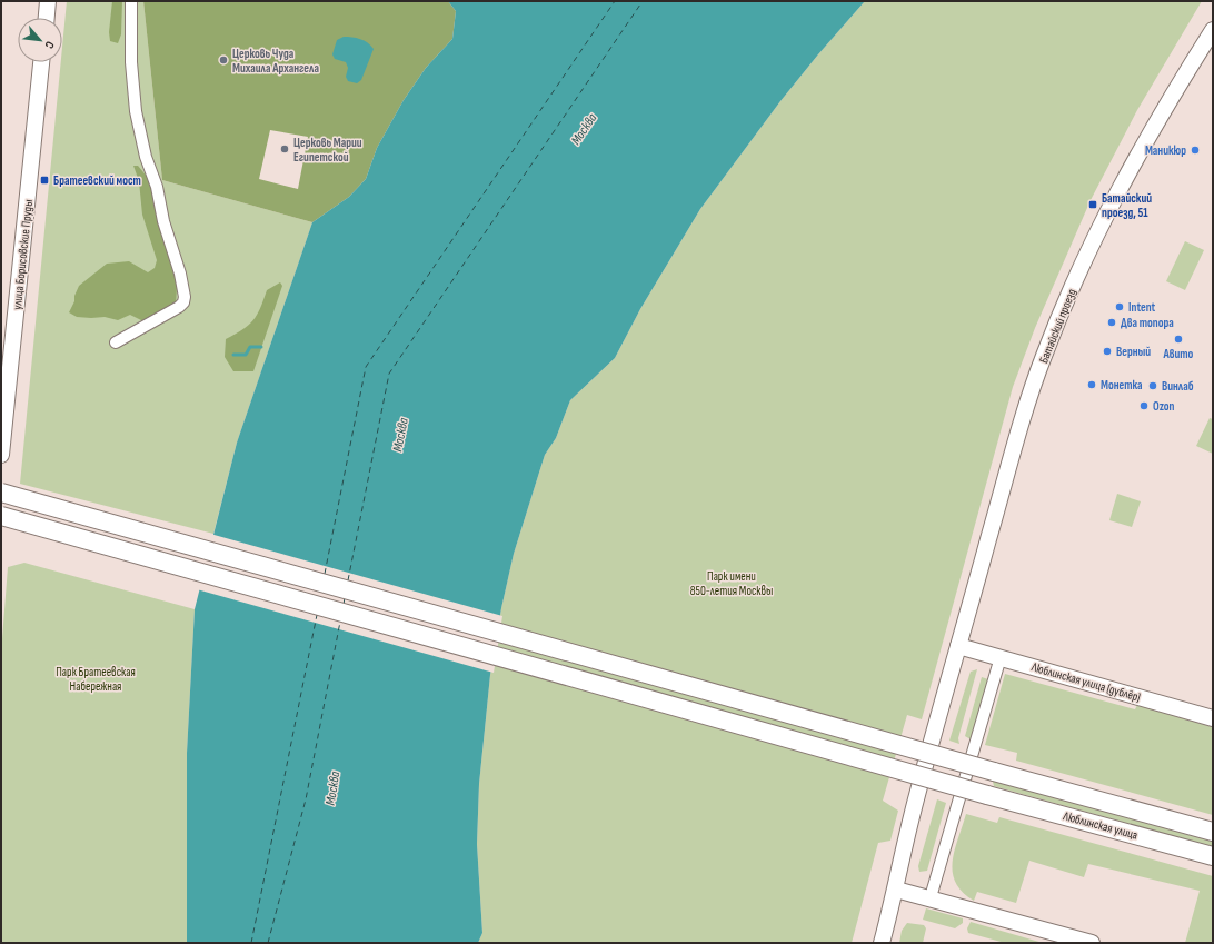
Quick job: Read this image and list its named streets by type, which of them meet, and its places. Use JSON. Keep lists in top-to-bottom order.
{
  "streets": {
    "main road": [
      "улица Борисовские Пруды",
      "Батайский проезд",
      "Люблинская улица (дублёр)",
      "Люблинская улица"
    ]
  },
  "crossings": [
    ["Батайский проезд", "Люблинская улица (дублёр)"]
  ],
  "water": ["Москва"],
  "parks": ["Парк имени 850-летия Москвы", "Парк Братеевская Набережная"],
  "places": {
    "other": [
      "Церковь Чуда Михаила Архангела",
      "Церковь Марии Египетской",
      "Маникюр",
      "Intent",
      "Два топора",
      "Авито",
      "Верный",
      "Монетка",
      "Винлаб",
      "Ozon"
    ],
    "transit": ["Братеевский мост", "Батайский проезд, 51"]
  },
  "north": "bottom right"
}
